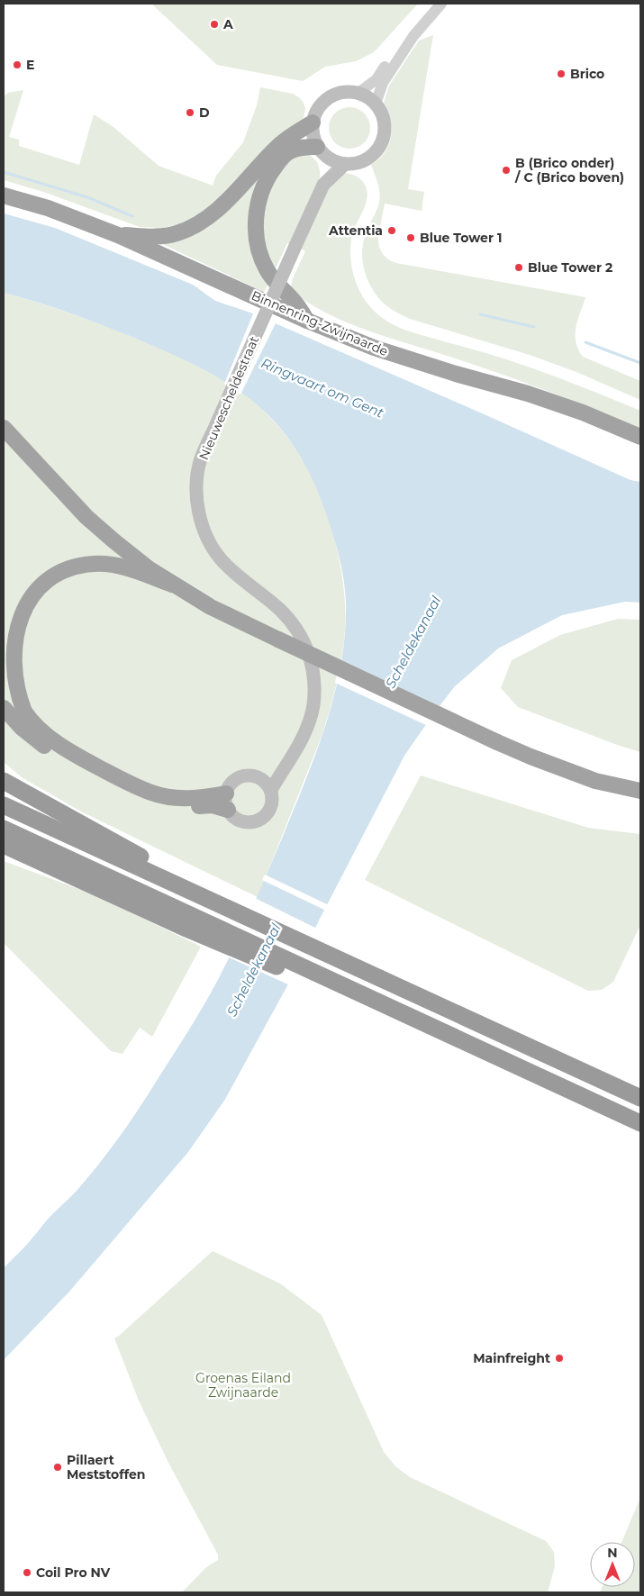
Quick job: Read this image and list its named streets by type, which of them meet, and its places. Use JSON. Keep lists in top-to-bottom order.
{
  "streets": {
    "highway": ["Binnenring-Zwijnaarde"],
    "main road": ["Nieuwescheldestraat"]
  },
  "water": ["Ringvaart om Gent", "Scheldekanaal"],
  "parks": ["Groenas Eiland Zwijnaarde"],
  "places": [
    "A",
    "E",
    "Brico",
    "D",
    "B (Brico onder) / C (Brico boven)",
    "Attentia",
    "Blue Tower 1",
    "Blue Tower 2",
    "Mainfreight",
    "Pillaert Meststoffen",
    "Coil Pro NV"
  ],
  "north": "top"
}
